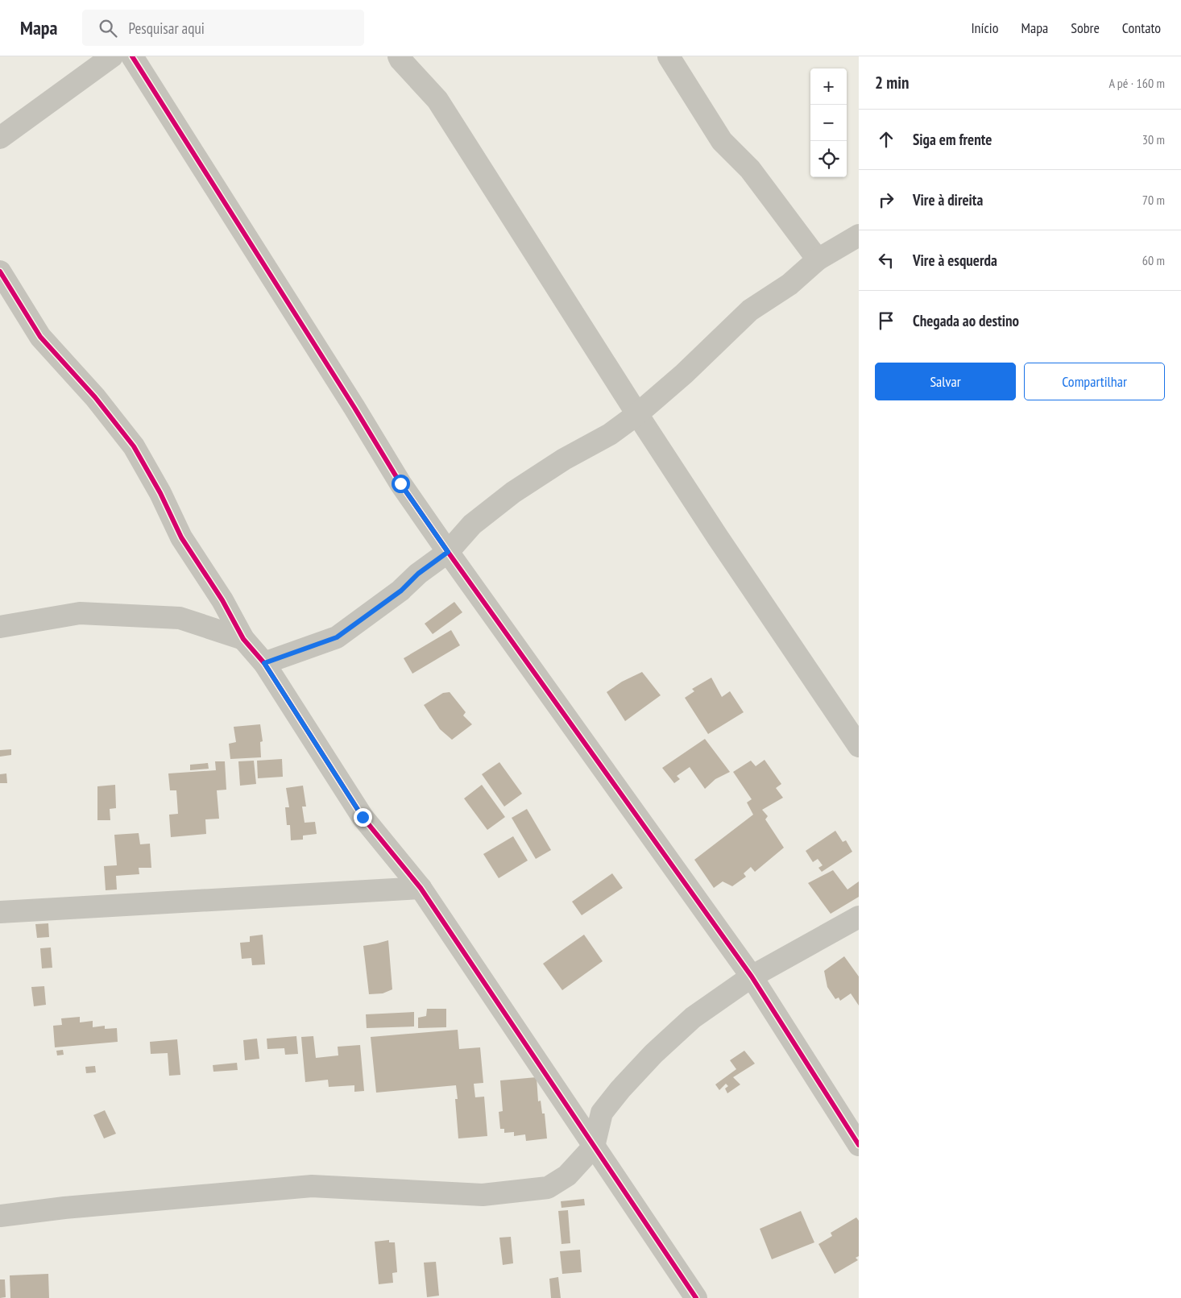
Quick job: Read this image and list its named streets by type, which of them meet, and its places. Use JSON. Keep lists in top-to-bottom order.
{
  "page": {
    "header": "Mapa",
    "search": "Pesquisar aqui",
    "nav": [
      "Início",
      "Mapa",
      "Sobre",
      "Contato"
    ],
    "heading": ["2 min", "A pé · 160 m"],
    "map_buttons": ["+", "−"],
    "list": [
      ["Siga em frente", "30 m"],
      ["Vire à direita", "70 m"],
      ["Vire à esquerda", "60 m"],
      "Chegada ao destino"
    ],
    "buttons": ["Salvar", "Compartilhar"]
  }
}
